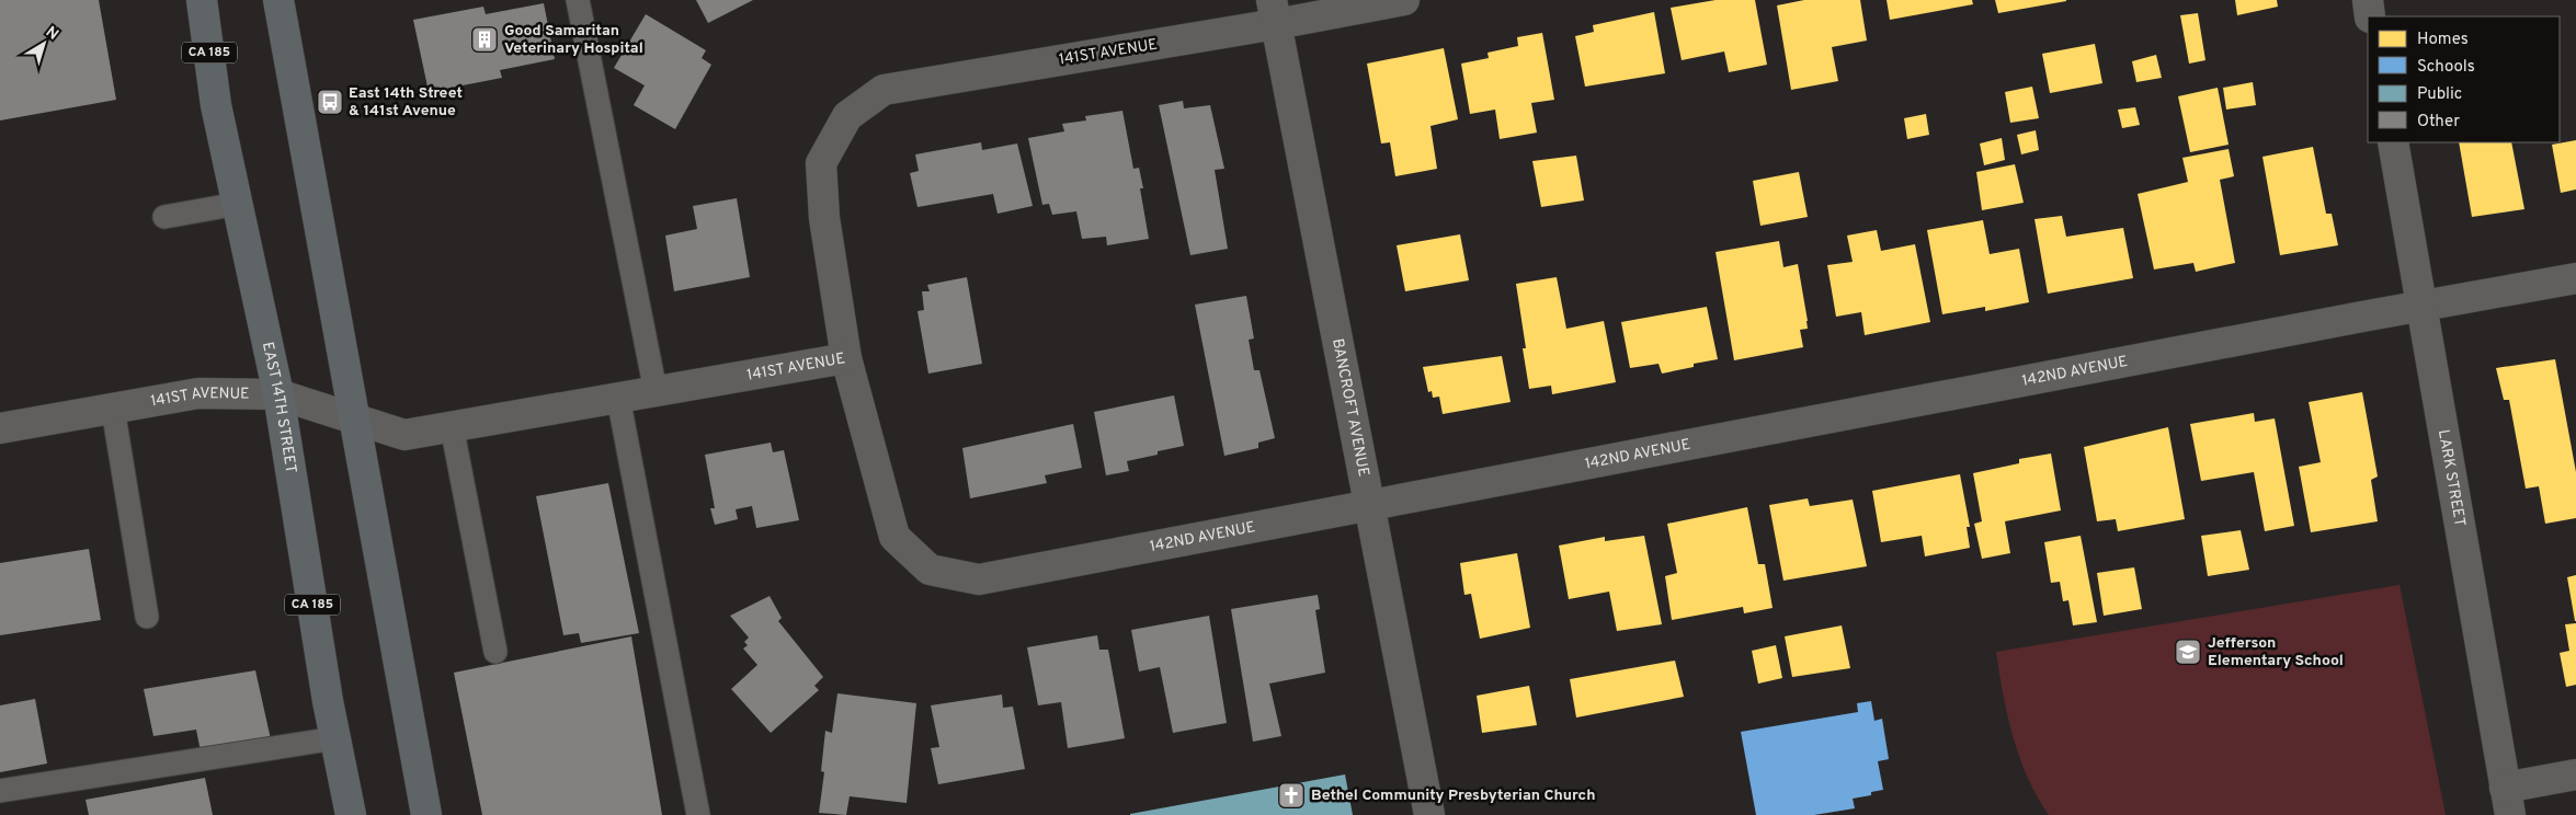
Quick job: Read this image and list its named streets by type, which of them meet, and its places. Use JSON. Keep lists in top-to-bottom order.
{
  "streets": {
    "main road": ["CA 185", "EAST 14TH STREET"],
    "street": [
      "141ST AVENUE",
      "142ND AVENUE",
      "BANCROFT AVENUE",
      "LARK STREET"
    ]
  },
  "crossings": [
    ["141ST AVENUE", "142ND AVENUE"],
    ["141ST AVENUE", "EAST 14TH STREET"],
    ["141ST AVENUE", "BANCROFT AVENUE"],
    ["142ND AVENUE", "BANCROFT AVENUE"],
    ["142ND AVENUE", "LARK STREET"]
  ],
  "places": {
    "building": ["Good Samaritan Veterinary Hospital"],
    "bus stop": ["East 14th Street & 141st Avenue"],
    "school or university": ["Jefferson Elementary School"],
    "church": ["Bethel Community Presbyterian Church"]
  },
  "legend": [
    "Homes",
    "Schools",
    "Public",
    "Other"
  ],
  "north": "top right"
}
